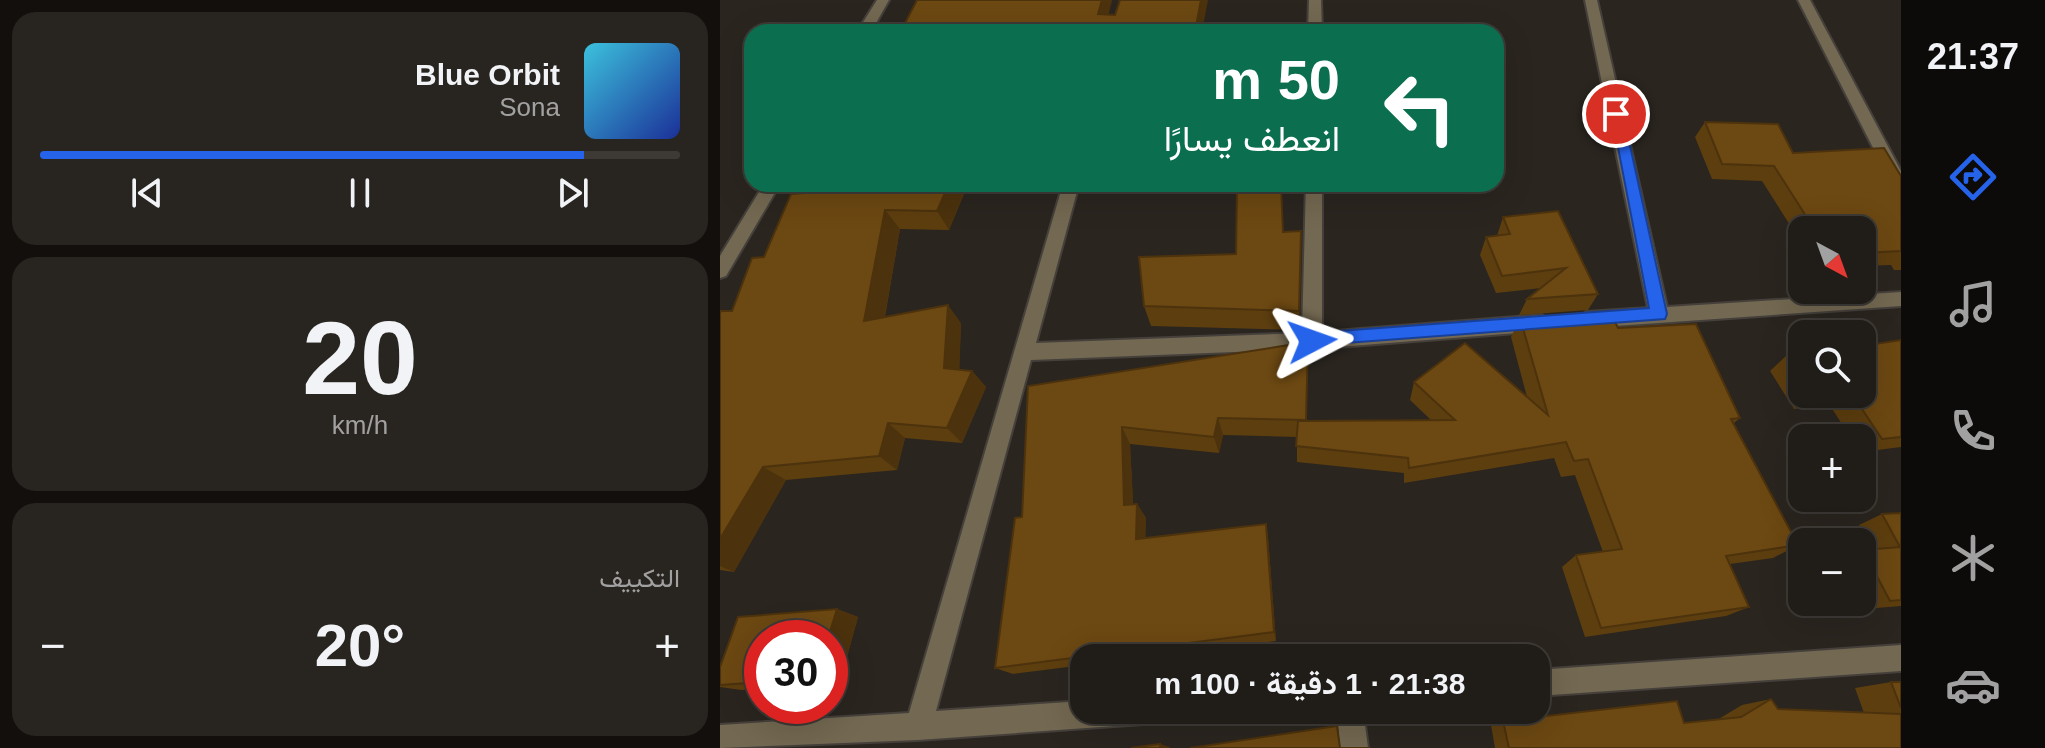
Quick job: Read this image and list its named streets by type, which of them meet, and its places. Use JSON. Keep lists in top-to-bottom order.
{
  "north": "bottom right",
  "page": {
    "tabs": "21:37",
    "turn": ["50 m", "انعطف يسارًا"],
    "song": ["Blue Orbit", "Sona"],
    "map_buttons": ["+", "−"],
    "tile": [
      ["20", "km/h"],
      "التكييف"
    ],
    "heat": ["−", "20°", "+"],
    "limit": "30",
    "trip": "21:38 · 1 دقيقة · 100 m"
  }
}
